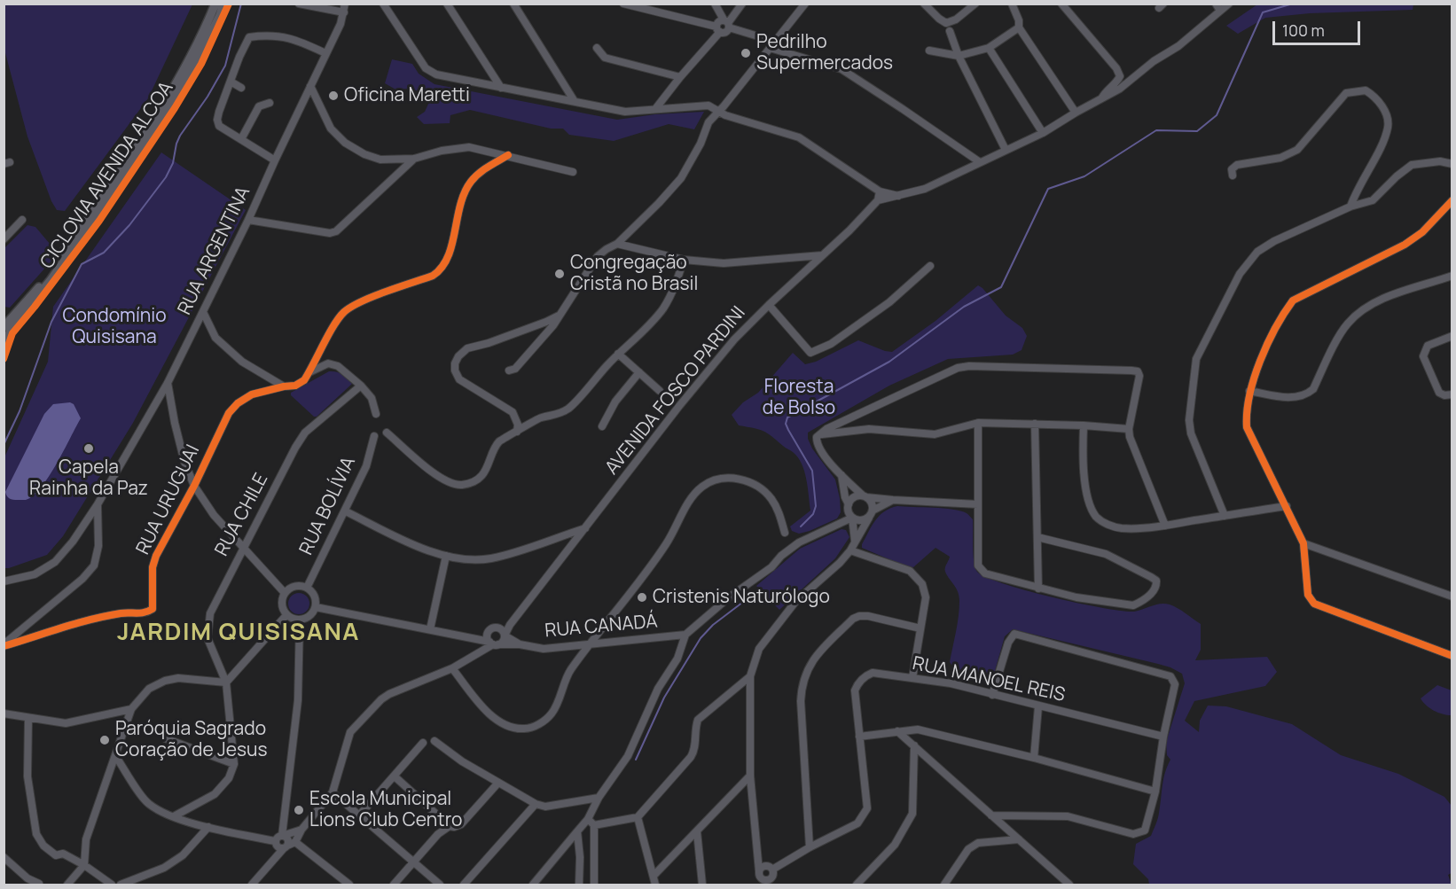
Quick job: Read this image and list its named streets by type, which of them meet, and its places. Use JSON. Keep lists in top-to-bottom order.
{
  "streets": {
    "street": [
      "RUA ARGENTINA",
      "AVENIDA FOSCO PARDINI",
      "RUA URUGUAI",
      "RUA BOLÍVIA",
      "RUA CHILE",
      "RUA CANADÁ",
      "RUA MANOEL REIS"
    ],
    "cycle path": ["CICLOVIA AVENIDA ALCOA"]
  },
  "districts": ["JARDIM QUISISANA"],
  "parks": ["Condomínio Quisisana", "Floresta de Bolso"],
  "places": [
    "Pedrilho Supermercados",
    "Oficina Maretti",
    "Congregação Cristã no Brasil",
    "Capela Rainha da Paz",
    "Cristenis Naturólogo",
    "Paróquia Sagrado Coração de Jesus",
    "Escola Municipal Lions Club Centro"
  ],
  "scale_bar": "100 m"
}
